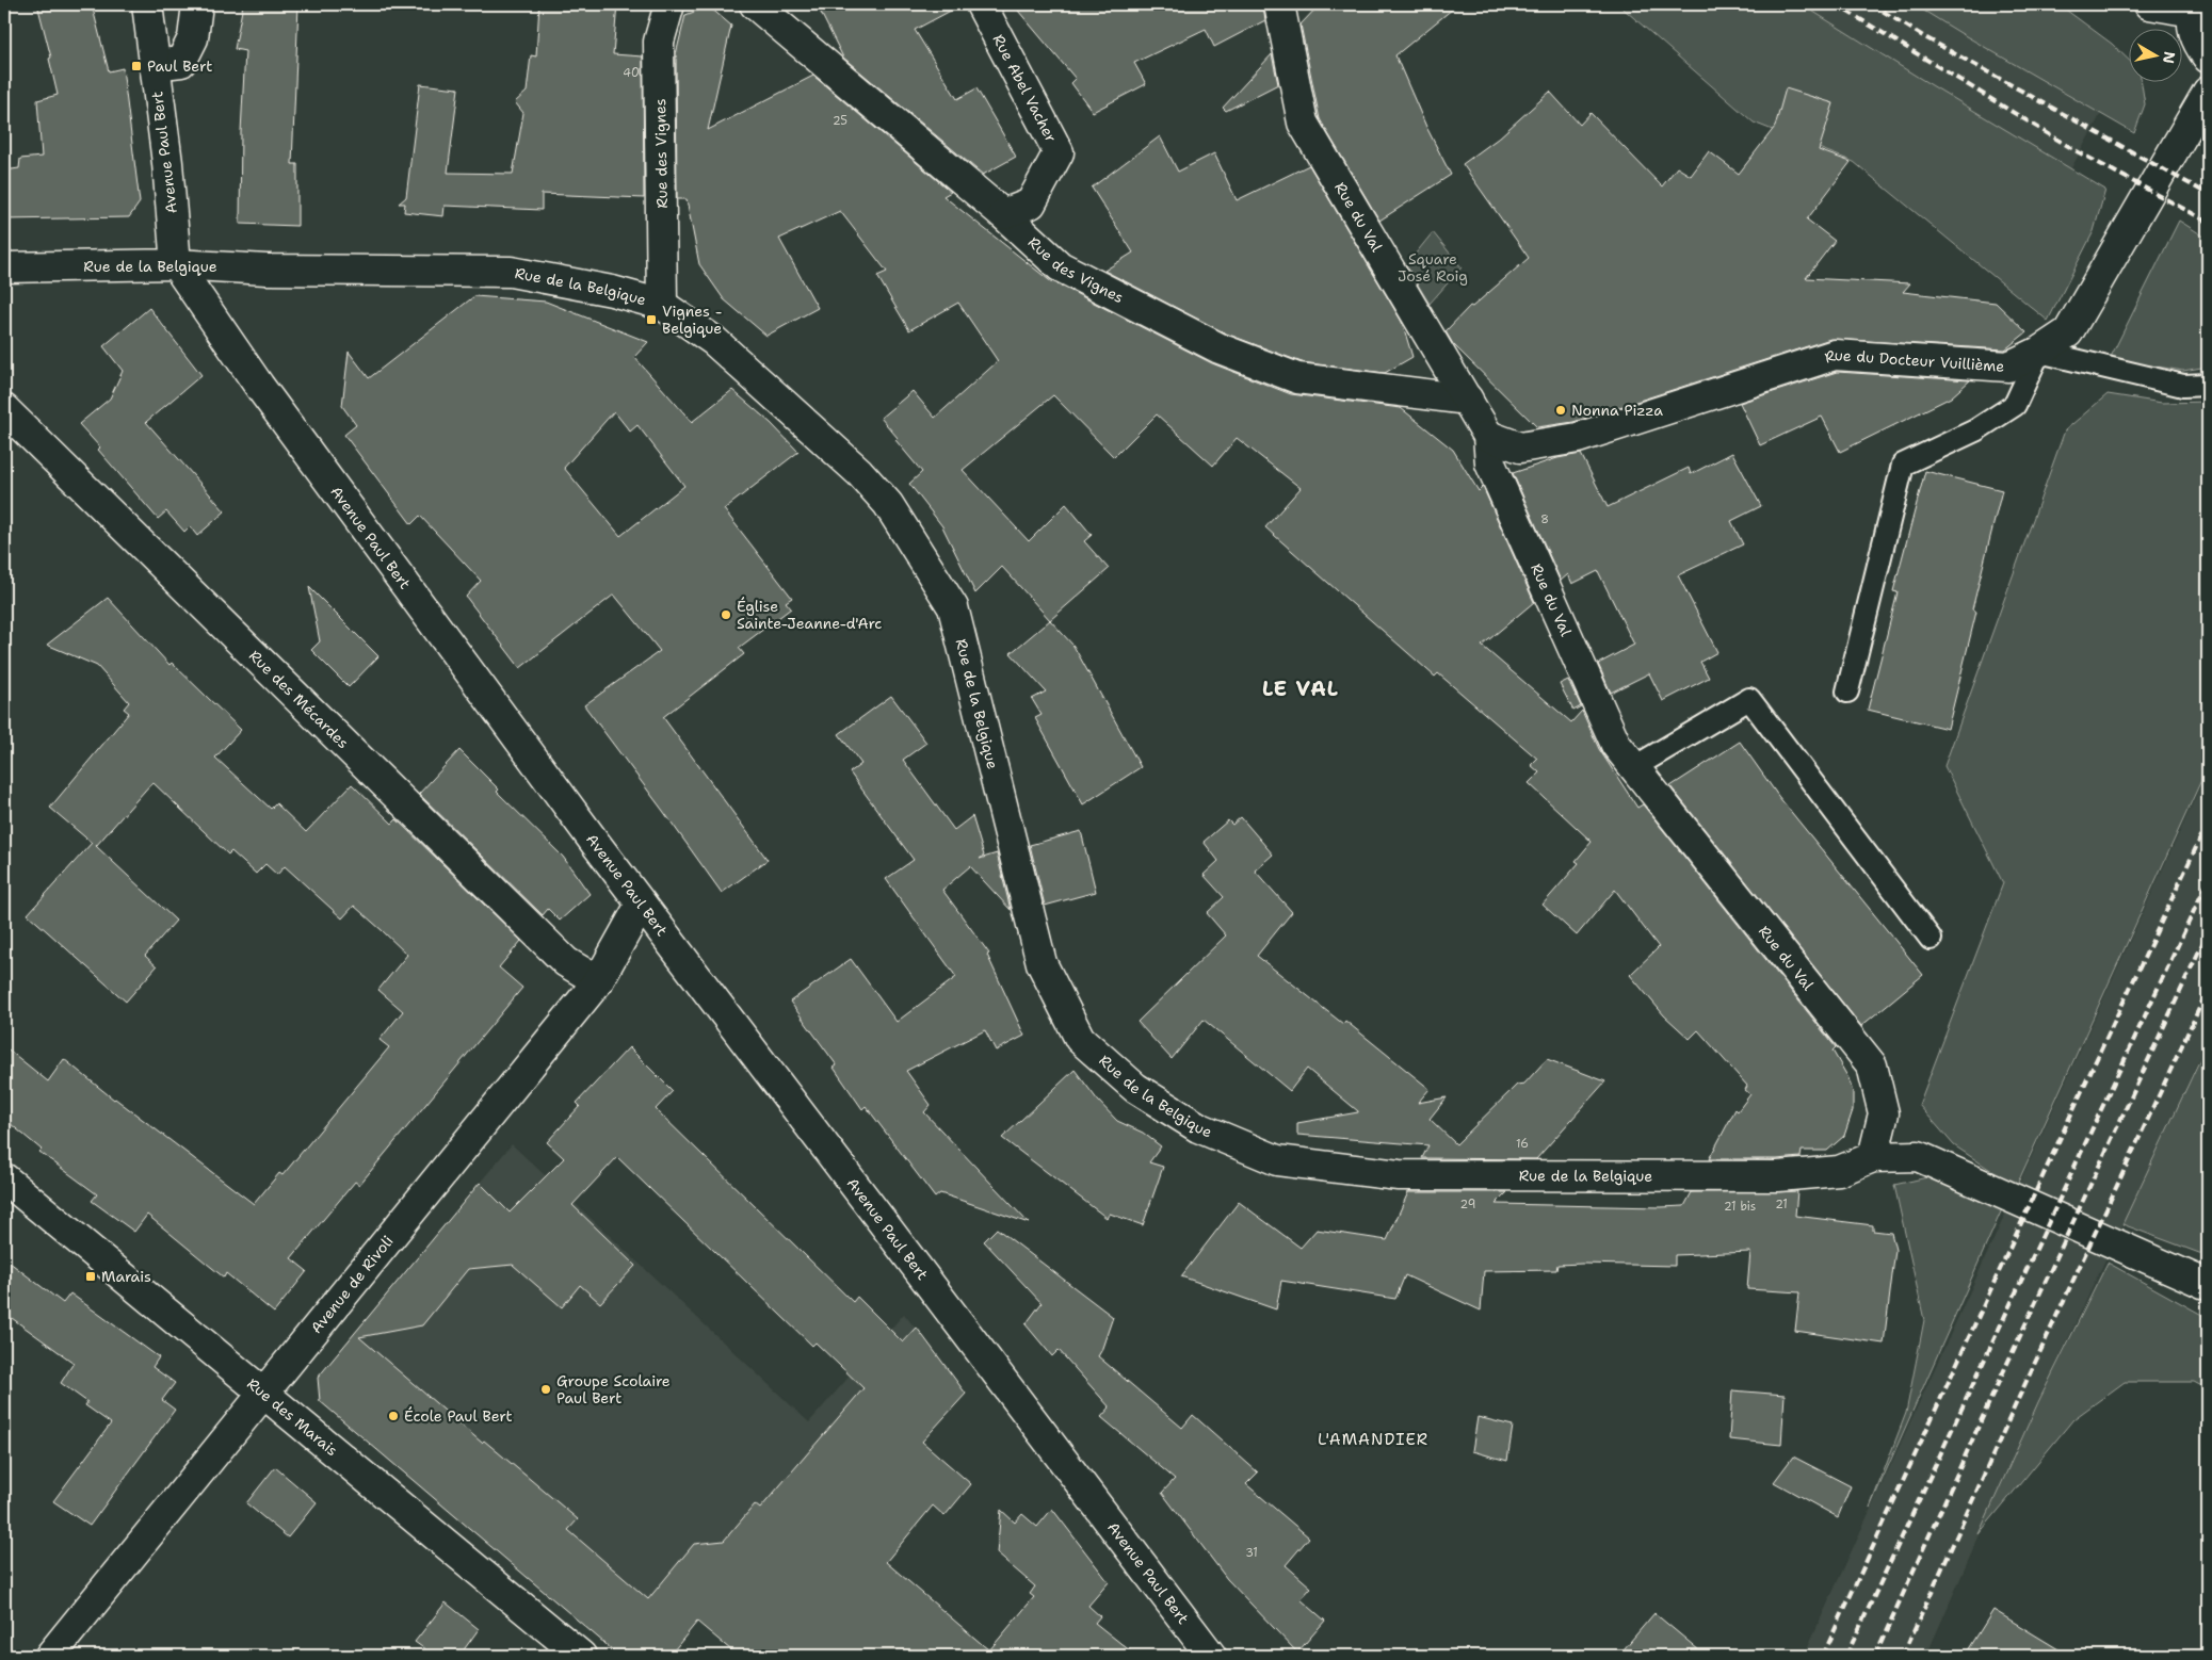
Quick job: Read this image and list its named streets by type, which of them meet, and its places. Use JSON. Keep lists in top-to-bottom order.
{
  "streets": {
    "street": [
      "Rue Abel Vacher",
      "Avenue Paul Bert",
      "Rue des Vignes",
      "Rue du Val",
      "Rue de la Belgique",
      "Rue du Docteur Vuillième",
      "Rue des Mécardes",
      "Avenue de Rivoli",
      "Rue des Marais"
    ]
  },
  "crossings": [
    ["Rue Abel Vacher", "Rue des Vignes"],
    ["Avenue Paul Bert", "Rue de la Belgique"],
    ["Avenue Paul Bert", "Avenue de Rivoli"],
    ["Rue des Vignes", "Rue du Val"],
    ["Rue des Vignes", "Rue de la Belgique"],
    ["Rue du Val", "Rue de la Belgique"],
    ["Rue du Val", "Rue du Docteur Vuillième"],
    ["Rue des Mécardes", "Avenue de Rivoli"],
    ["Avenue de Rivoli", "Rue des Marais"]
  ],
  "districts": ["LE VAL", "L'AMANDIER"],
  "parks": ["Square José Roig"],
  "places": {
    "transit": ["Paul Bert", "Vignes - Belgique", "Marais"],
    "other": [
      "Nonna Pizza",
      "Église Sainte-Jeanne-d'Arc",
      "Groupe Scolaire Paul Bert",
      "École Paul Bert"
    ]
  },
  "house_numbers": [
    "40",
    "25",
    "8",
    "16",
    "29",
    "21",
    "21 bis",
    "31"
  ],
  "north": "right"
}
